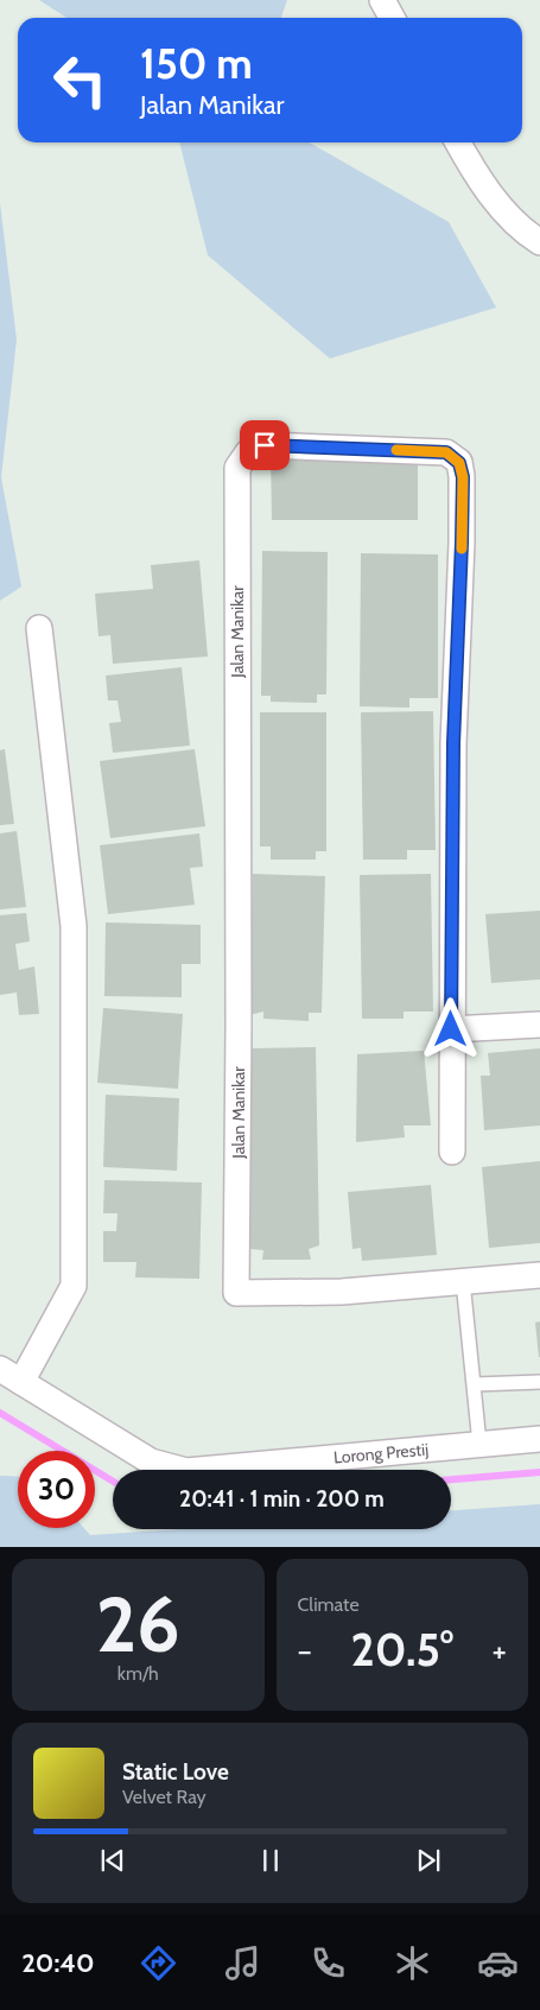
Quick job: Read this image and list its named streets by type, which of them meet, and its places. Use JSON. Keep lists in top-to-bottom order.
{
  "streets": {
    "street": ["Jalan Manikar", "Lorong Prestij"]
  },
  "page": {
    "turn": ["150 m", "Jalan Manikar"],
    "limit": "30",
    "trip": "20:41 · 1 min · 200 m",
    "tile": [
      ["26", "km/h"],
      "Climate"
    ],
    "heat": ["−", "20.5°", "+"],
    "song": ["Static Love", "Velvet Ray"],
    "tabs": "20:40"
  }
}
